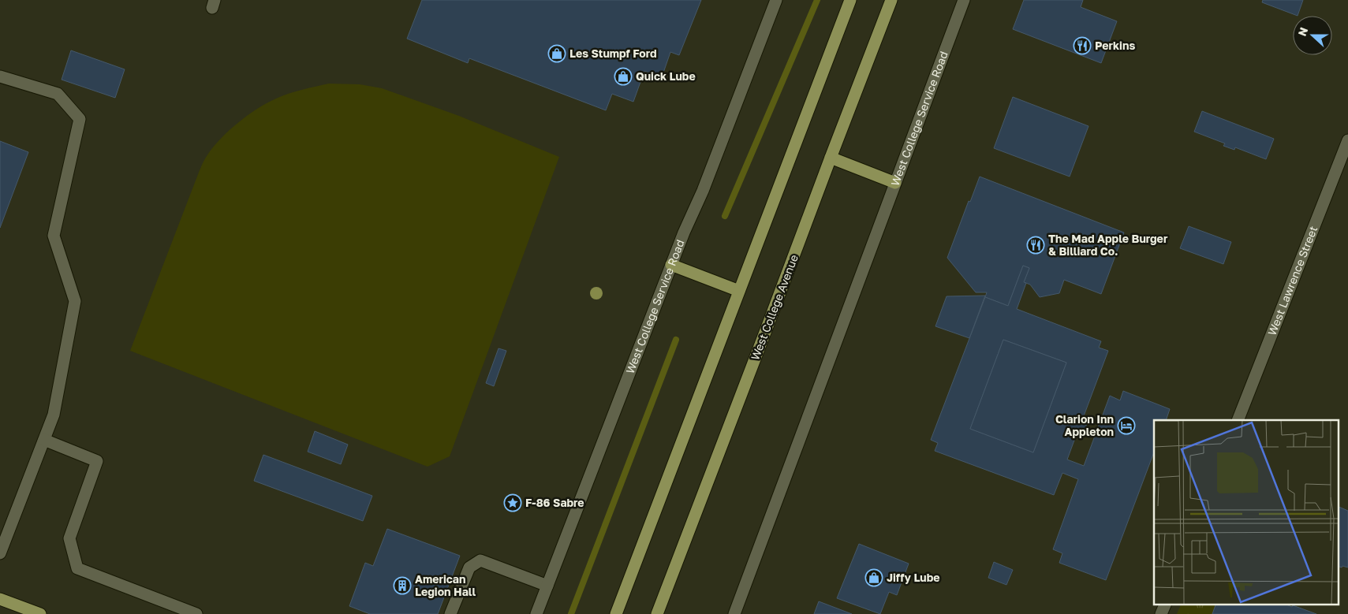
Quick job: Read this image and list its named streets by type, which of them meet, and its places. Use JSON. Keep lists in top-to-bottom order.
{
  "streets": {
    "main road": ["West College Avenue"],
    "street": ["West College Service Road", "West Lawrence Street"]
  },
  "places": {
    "restaurant": ["Perkins", "The Mad Apple Burger & Billiard Co."],
    "shop": ["Les Stumpf Ford", "Quick Lube", "Jiffy Lube"],
    "hotel": ["Clarion Inn Appleton"],
    "place": ["F-86 Sabre"],
    "building": ["American Legion Hall"]
  },
  "north": "left"
}
